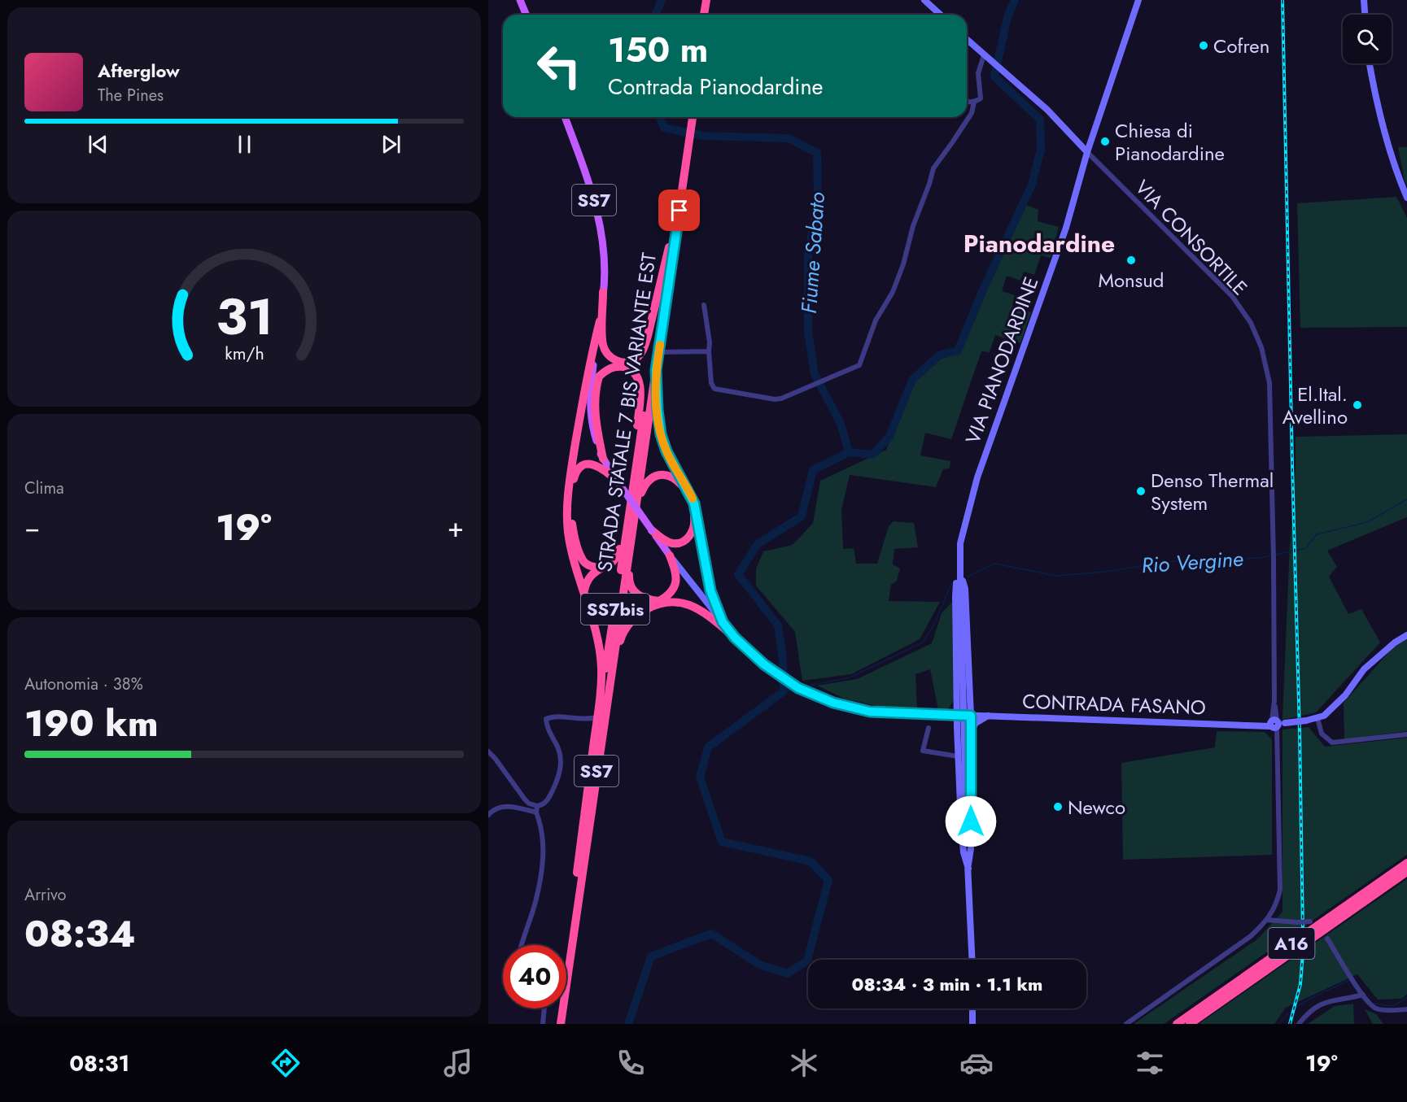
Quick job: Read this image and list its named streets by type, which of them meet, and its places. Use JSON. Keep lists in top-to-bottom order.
{
  "streets": {
    "highway": [
      "SS7",
      "STRADA STATALE 7 BIS VARIANTE EST",
      "SS7bis",
      "A16"
    ],
    "street": ["VIA CONSORTILE", "VIA PIANODARDINE", "CONTRADA FASANO"]
  },
  "crossings": [
    ["SS7", "STRADA STATALE 7 BIS VARIANTE EST"],
    ["SS7", "CONTRADA FASANO"],
    ["VIA CONSORTILE", "VIA PIANODARDINE"],
    ["VIA CONSORTILE", "CONTRADA FASANO"]
  ],
  "districts": ["Pianodardine"],
  "water": ["Fiume Sabato", "Rio Vergine"],
  "places": [
    "Cofren",
    "Chiesa di Pianodardine",
    "Monsud",
    "El.Ital. Avellino",
    "Denso Thermal System",
    "Newco"
  ],
  "page": {
    "turn": ["150 m", "Contrada Pianodardine"],
    "song": ["Afterglow", "The Pines"],
    "tile": [
      "Clima",
      ["Autonomia · 38%", "190 km"],
      ["Arrivo", "08:34"]
    ],
    "heat": ["−", "19°", "+"],
    "limit": "40",
    "trip": "08:34 · 3 min · 1.1 km",
    "tabs": ["08:31", "19°"],
    "gauge": ["31", "km/h"]
  }
}
